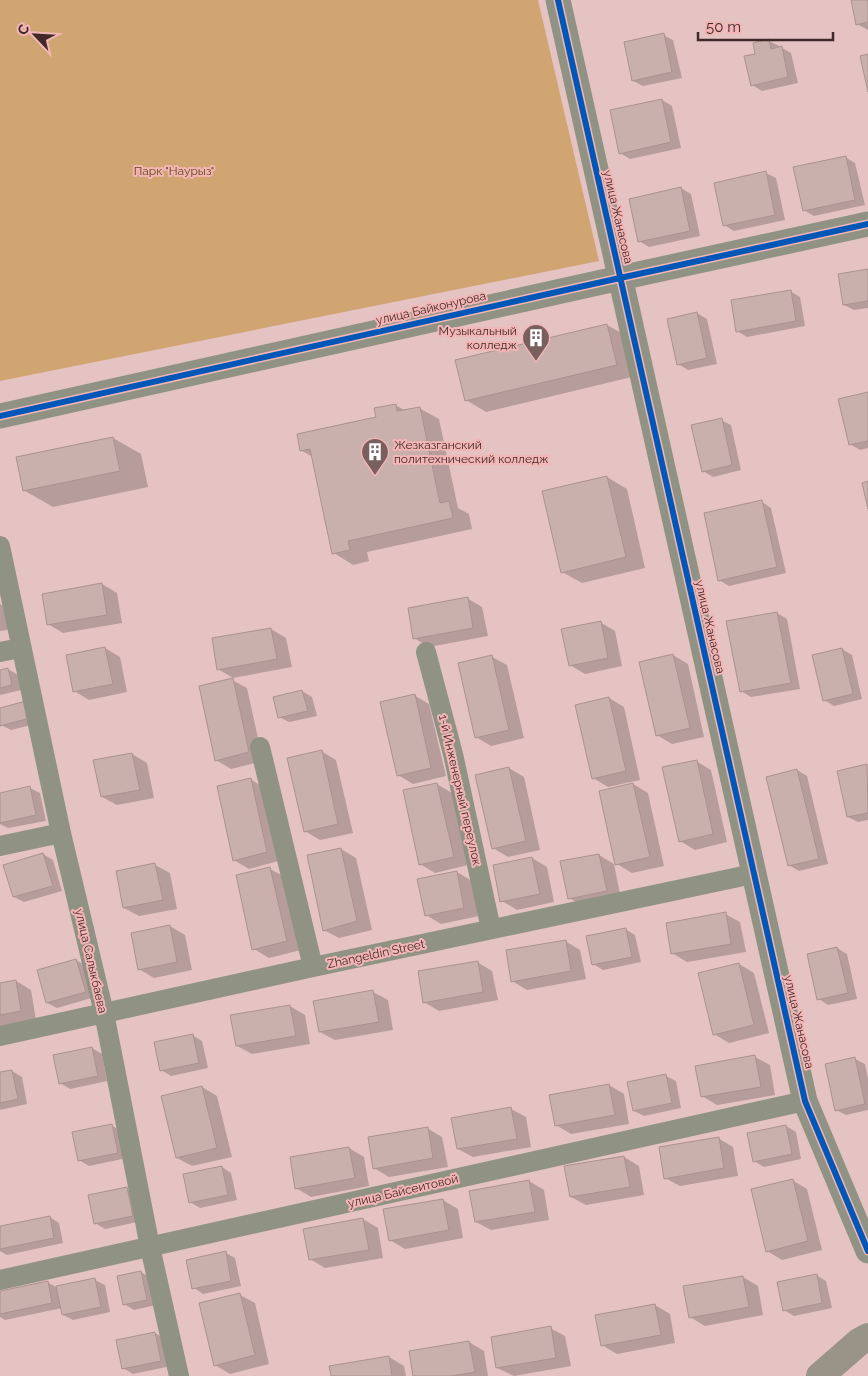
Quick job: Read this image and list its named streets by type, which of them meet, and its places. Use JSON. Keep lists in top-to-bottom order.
{
  "streets": {
    "street": [
      "улица Жанасова",
      "улица Байконурова",
      "1-й Инженерный переулок",
      "Zhangeldin Street",
      "улица Салыкбаева",
      "улица Байсеитовой"
    ]
  },
  "crossings": [
    ["улица Жанасова", "улица Байконурова"],
    ["улица Жанасова", "Zhangeldin Street"],
    ["улица Жанасова", "улица Байсеитовой"],
    ["1-й Инженерный переулок", "Zhangeldin Street"],
    ["Zhangeldin Street", "улица Салыкбаева"],
    ["улица Салыкбаева", "улица Байсеитовой"]
  ],
  "parks": ["Парк \"Наурыз\""],
  "places": {
    "building": ["Музыкальный колледж", "Жезказганский политехнический колледж"]
  },
  "scale_bar": "50 m",
  "north": "top left"
}
